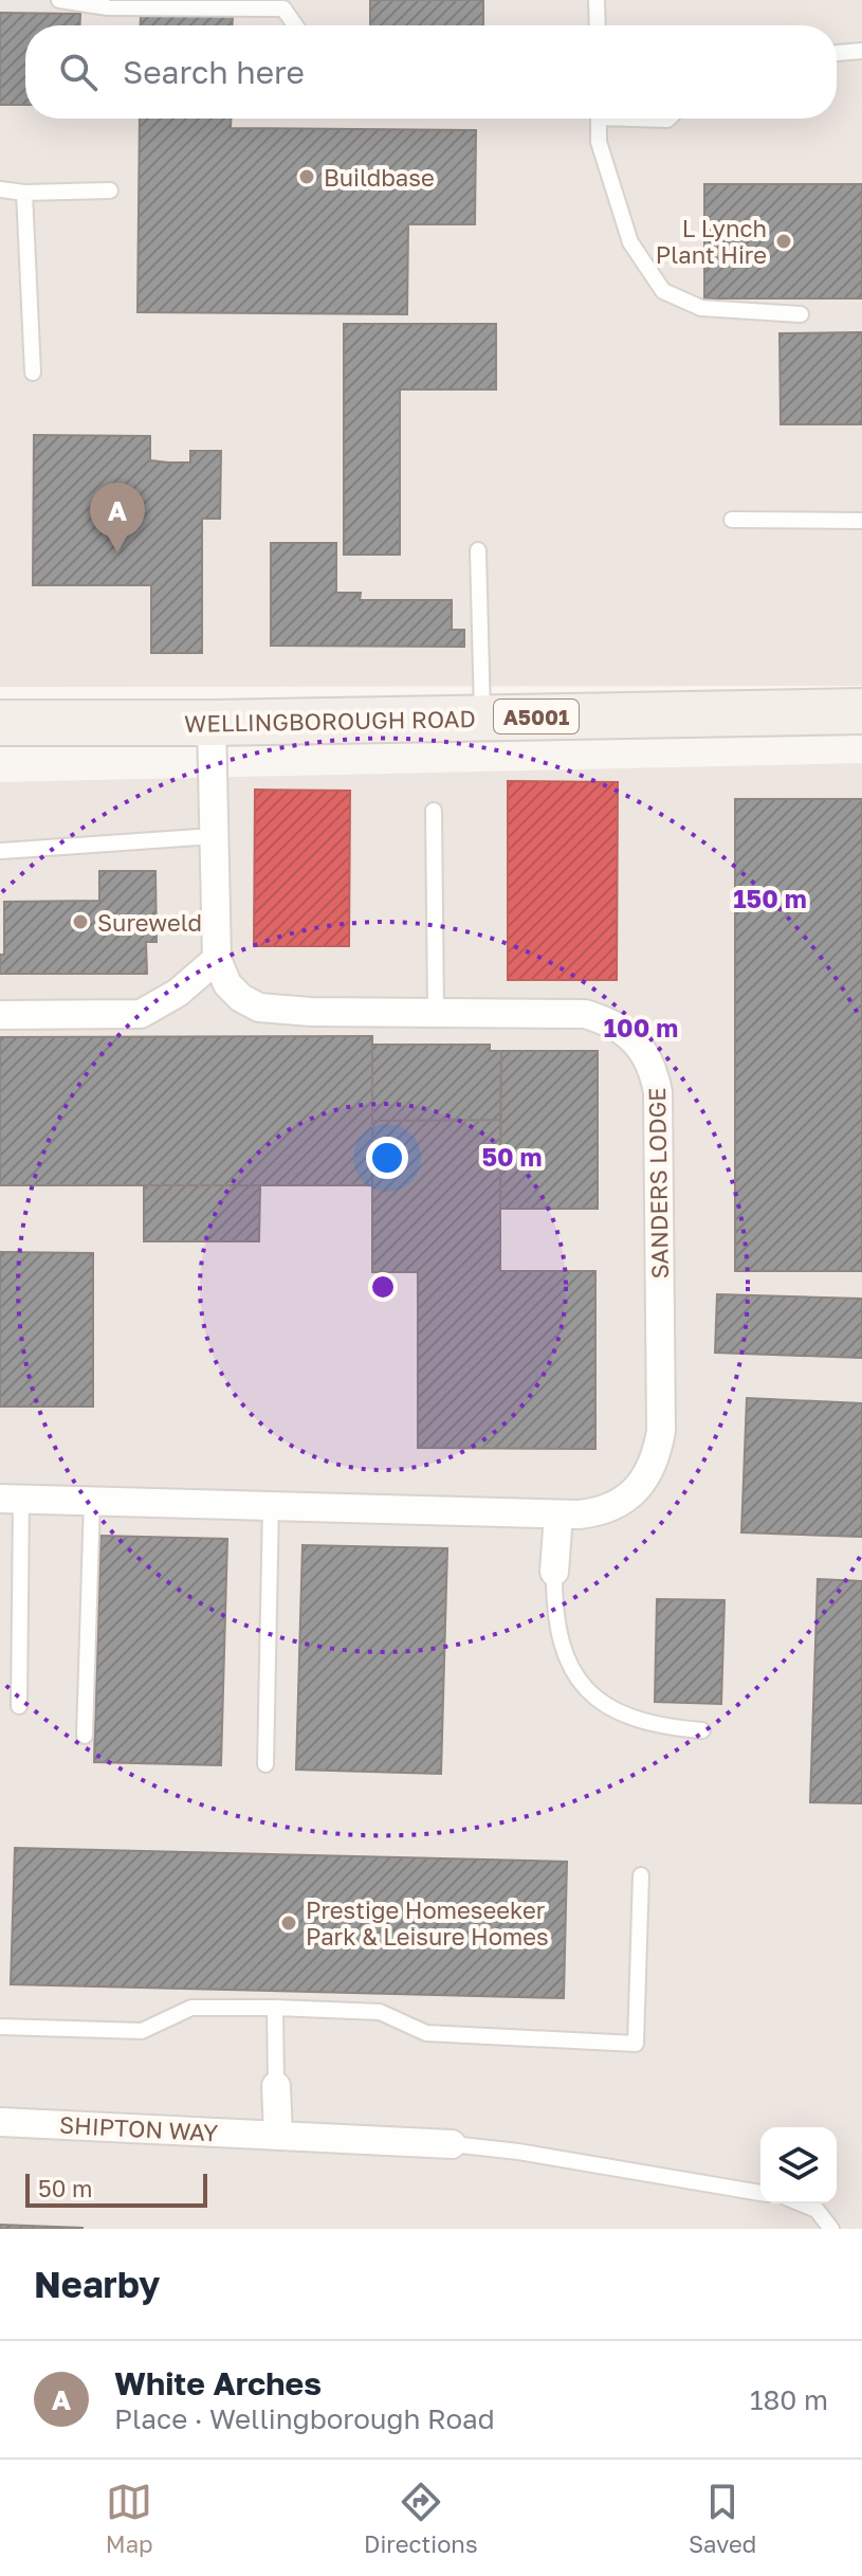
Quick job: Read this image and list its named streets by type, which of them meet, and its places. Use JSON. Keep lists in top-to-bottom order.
{
  "streets": {
    "main road": ["A5001", "WELLINGBOROUGH ROAD"],
    "street": ["SANDERS LODGE", "SHIPTON WAY"]
  },
  "crossings": [
    ["WELLINGBOROUGH ROAD", "SANDERS LODGE"]
  ],
  "places": [
    "Buildbase",
    "L Lynch Plant Hire",
    "Sureweld",
    "Prestige Homeseeker Park & Leisure Homes"
  ],
  "scale_bar": "50 m",
  "page": {
    "search": "Search here",
    "pins": "A",
    "scale": "50 m",
    "heading": "Nearby",
    "list": [
      {
        "mark": "A",
        "name": "White Arches",
        "note": "Place · Wellingborough Road",
        "value": "180 m"
      }
    ],
    "nav": ["Map", "Directions", "Saved"]
  },
  "rings": ["150 m", "100 m", "50 m"]
}
